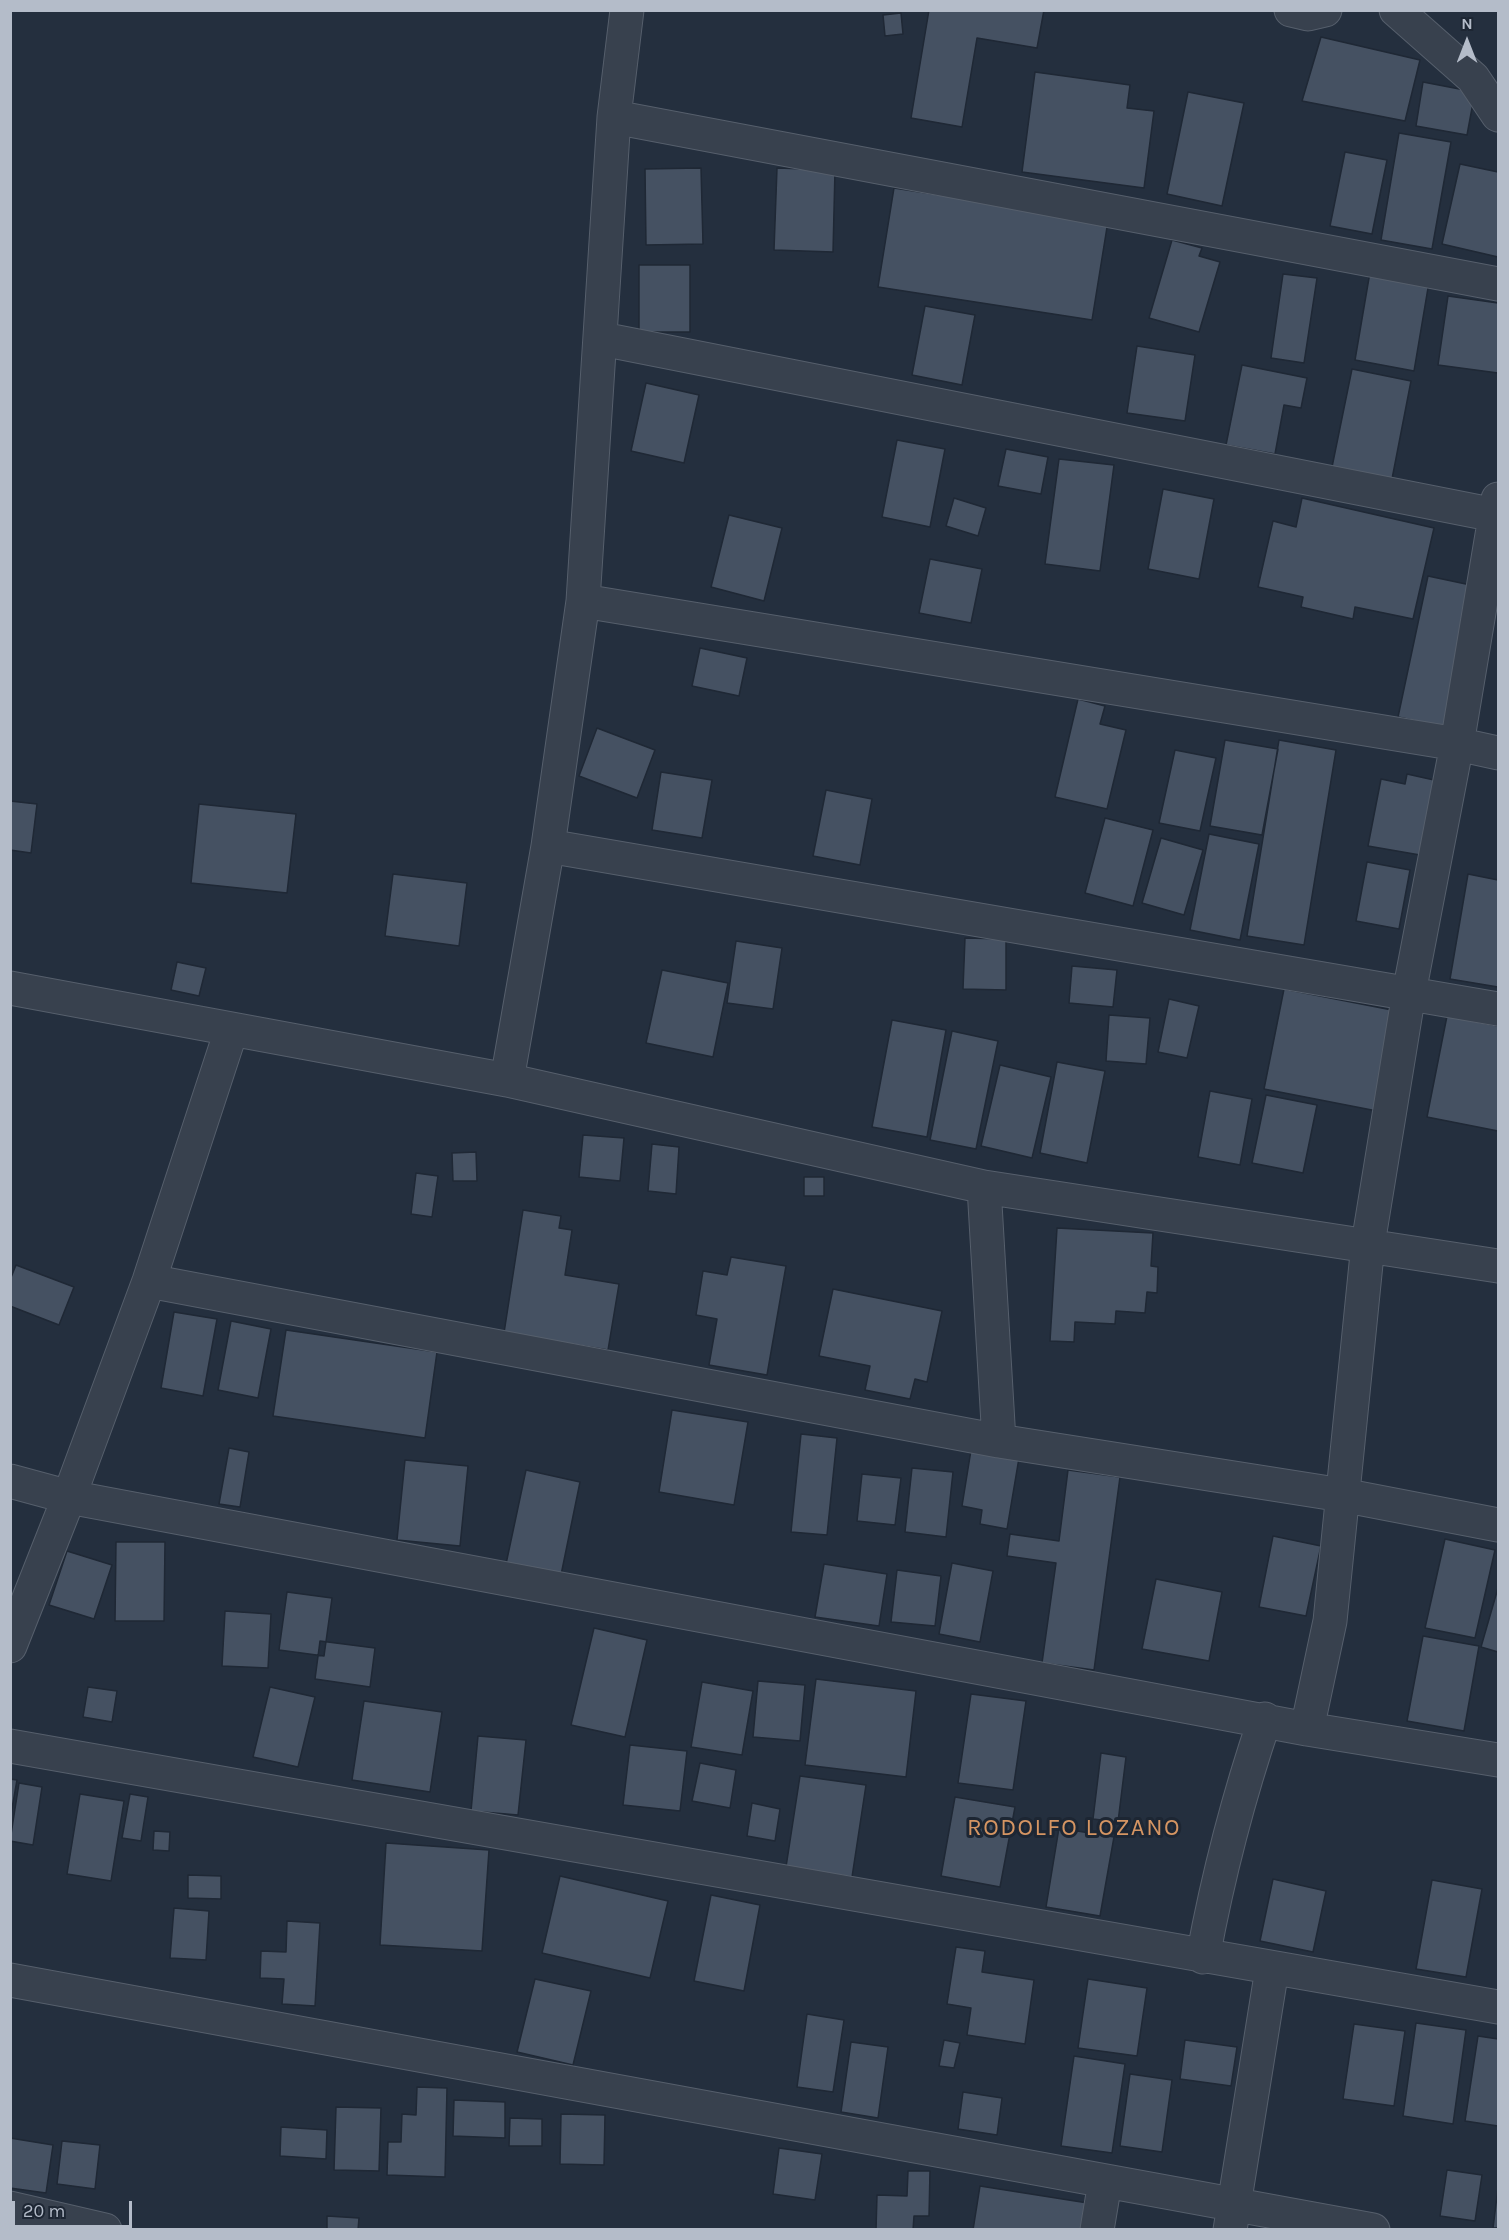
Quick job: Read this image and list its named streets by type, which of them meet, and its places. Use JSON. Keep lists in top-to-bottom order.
{
  "districts": ["RODOLFO LOZANO"],
  "scale_bar": "20 m",
  "north": "top"
}
